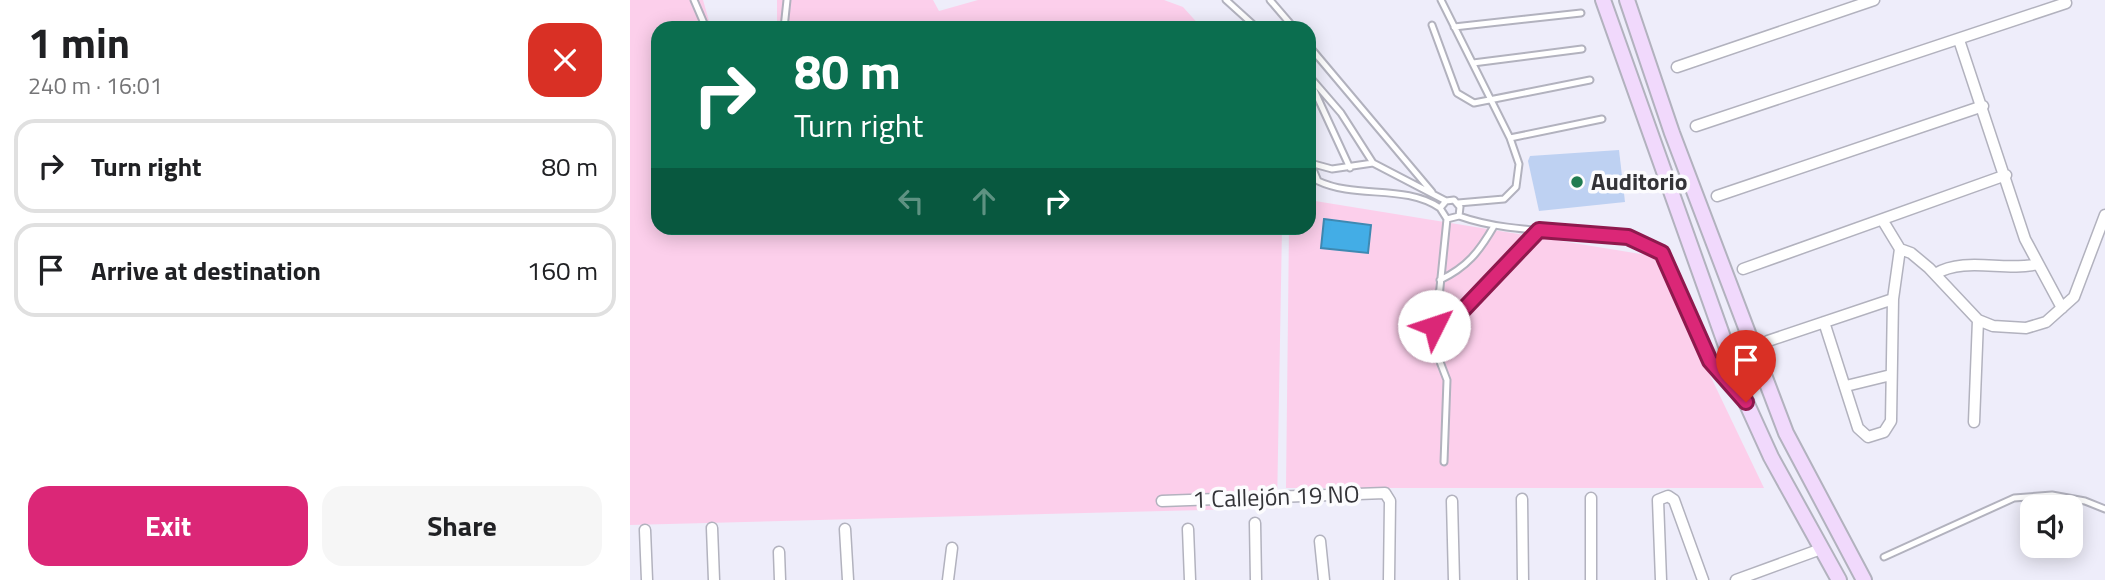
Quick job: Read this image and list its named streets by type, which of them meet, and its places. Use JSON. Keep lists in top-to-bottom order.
{
  "streets": {
    "street": ["1 Callejón 19 NO"]
  },
  "places": ["Auditorio"],
  "page": {
    "heading": ["1 min", "240 m · 16:01"],
    "turn": ["80 m", "Turn right"],
    "list": [
      {
        "name": "Turn right",
        "value": "80 m"
      },
      {
        "name": "Arrive at destination",
        "value": "160 m"
      }
    ],
    "buttons": ["Exit", "Share"]
  }
}
